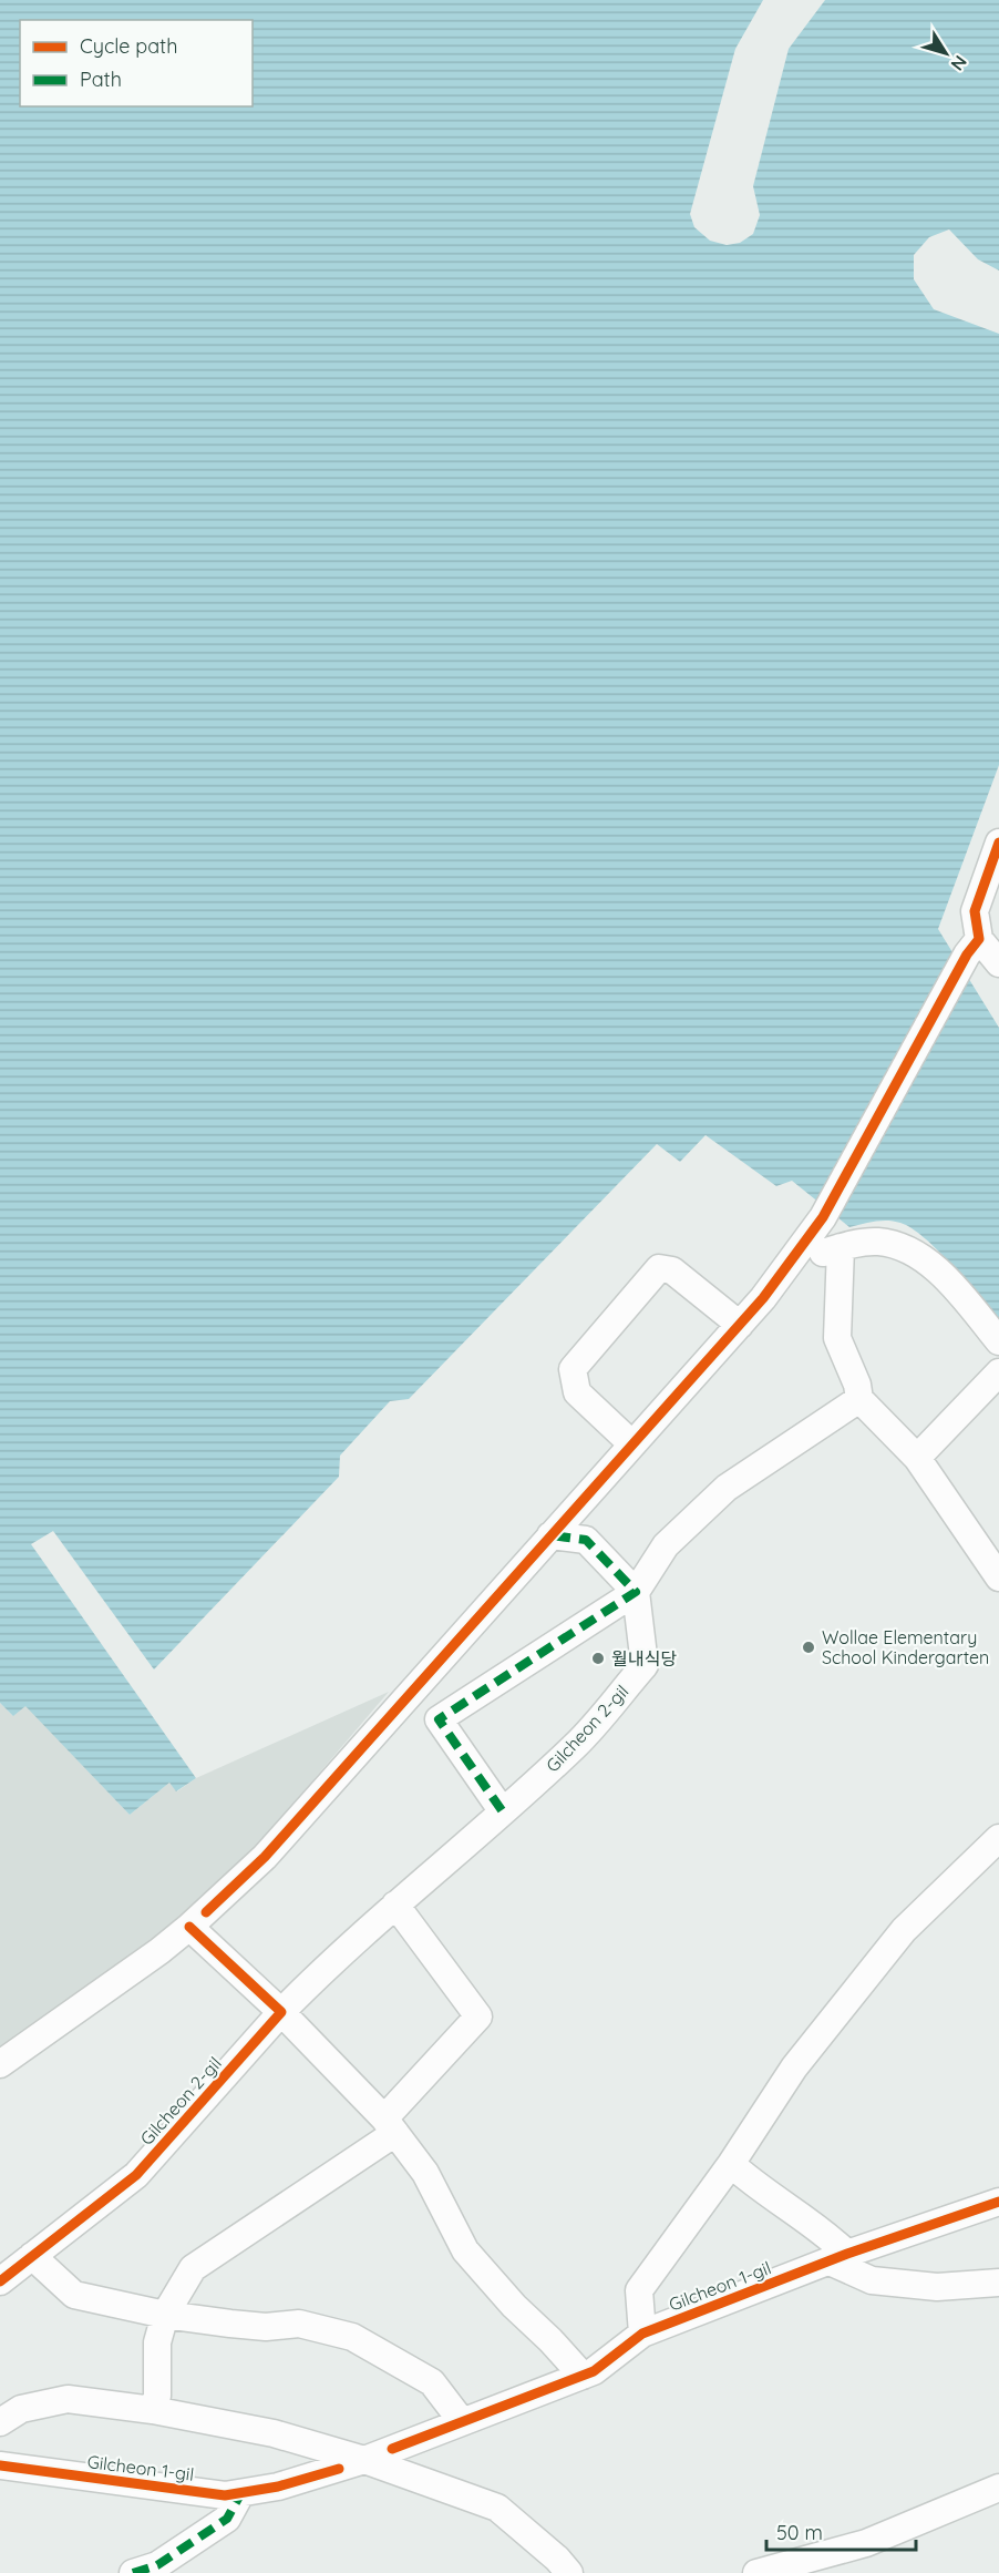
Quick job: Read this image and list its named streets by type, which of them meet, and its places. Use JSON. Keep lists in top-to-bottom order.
{
  "streets": {
    "street": ["Gilcheon 2-gil", "Gilcheon 1-gil"]
  },
  "places": ["Wollae Elementary School Kindergarten", "월내식당"],
  "legend": ["Cycle path", "Path"],
  "scale_bar": "50 m",
  "north": "bottom right"
}
